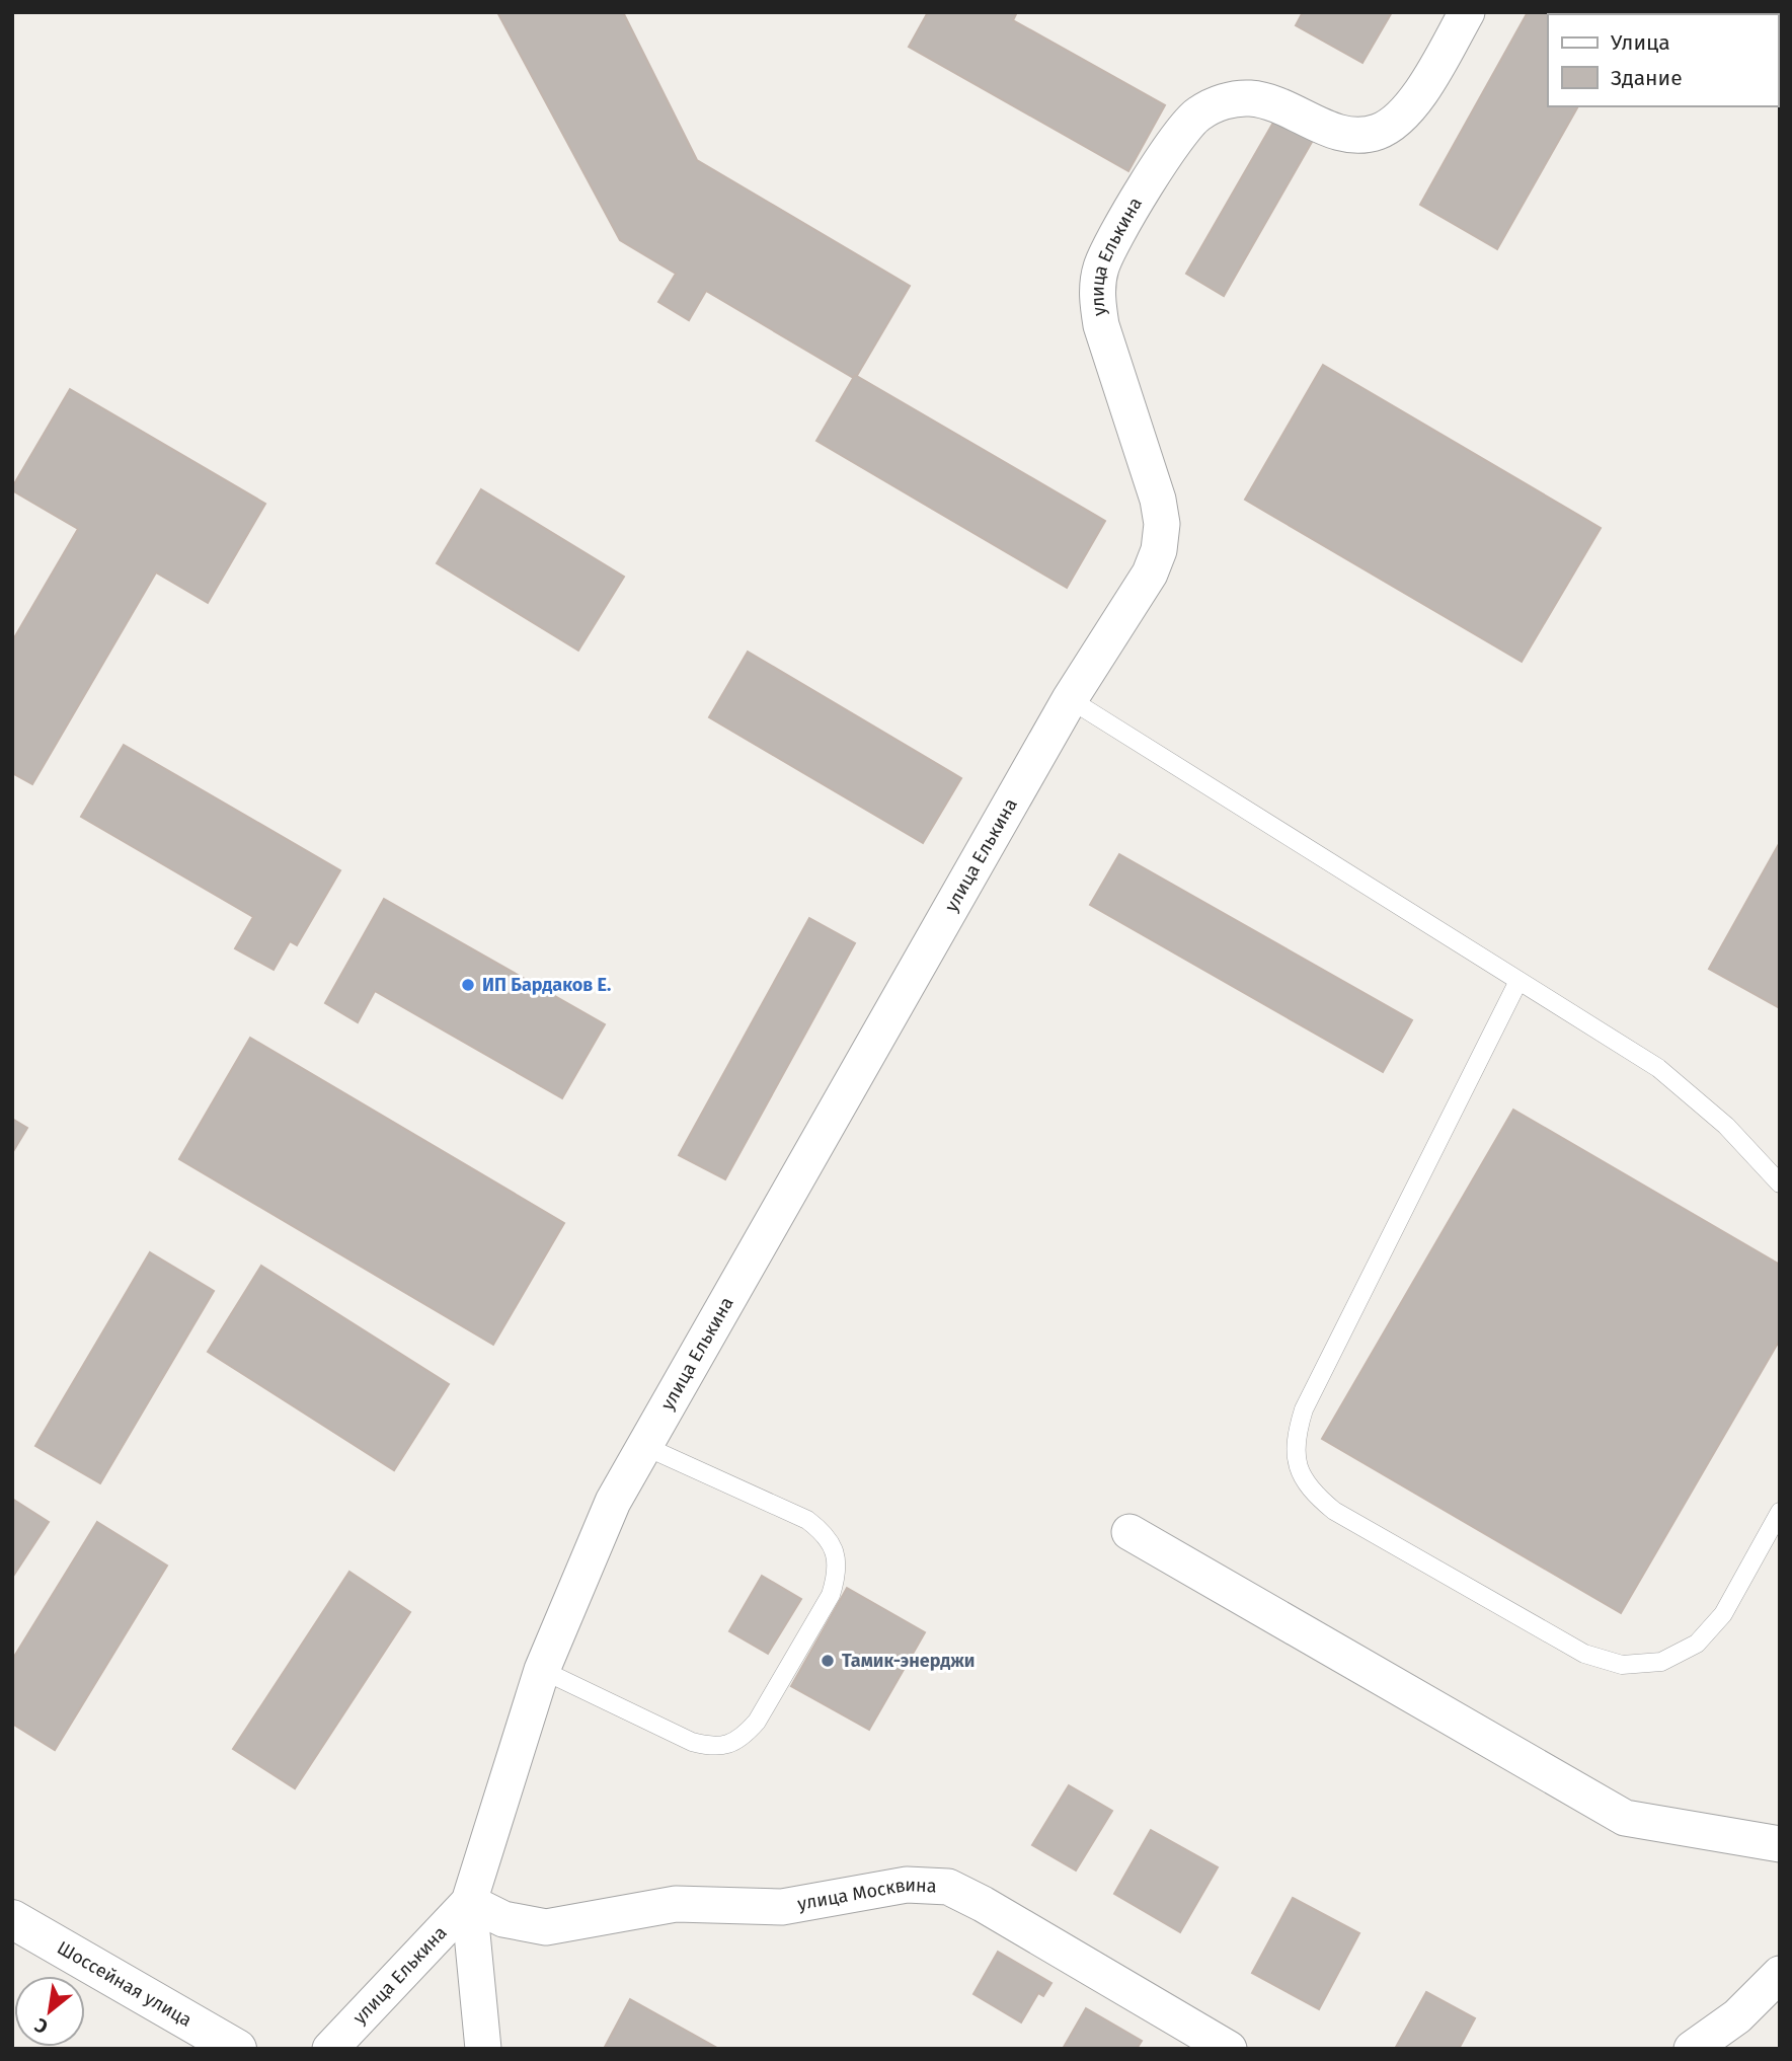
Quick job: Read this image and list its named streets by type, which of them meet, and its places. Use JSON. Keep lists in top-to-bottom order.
{
  "streets": {
    "street": ["улица Елькина", "улица Москвина", "Шоссейная улица"]
  },
  "crossings": [
    ["улица Елькина", "улица Москвина"]
  ],
  "places": ["ИП Бардаков Е.", "Тамик-энерджи"],
  "legend": ["Улица", "Здание"],
  "north": "bottom left"
}
